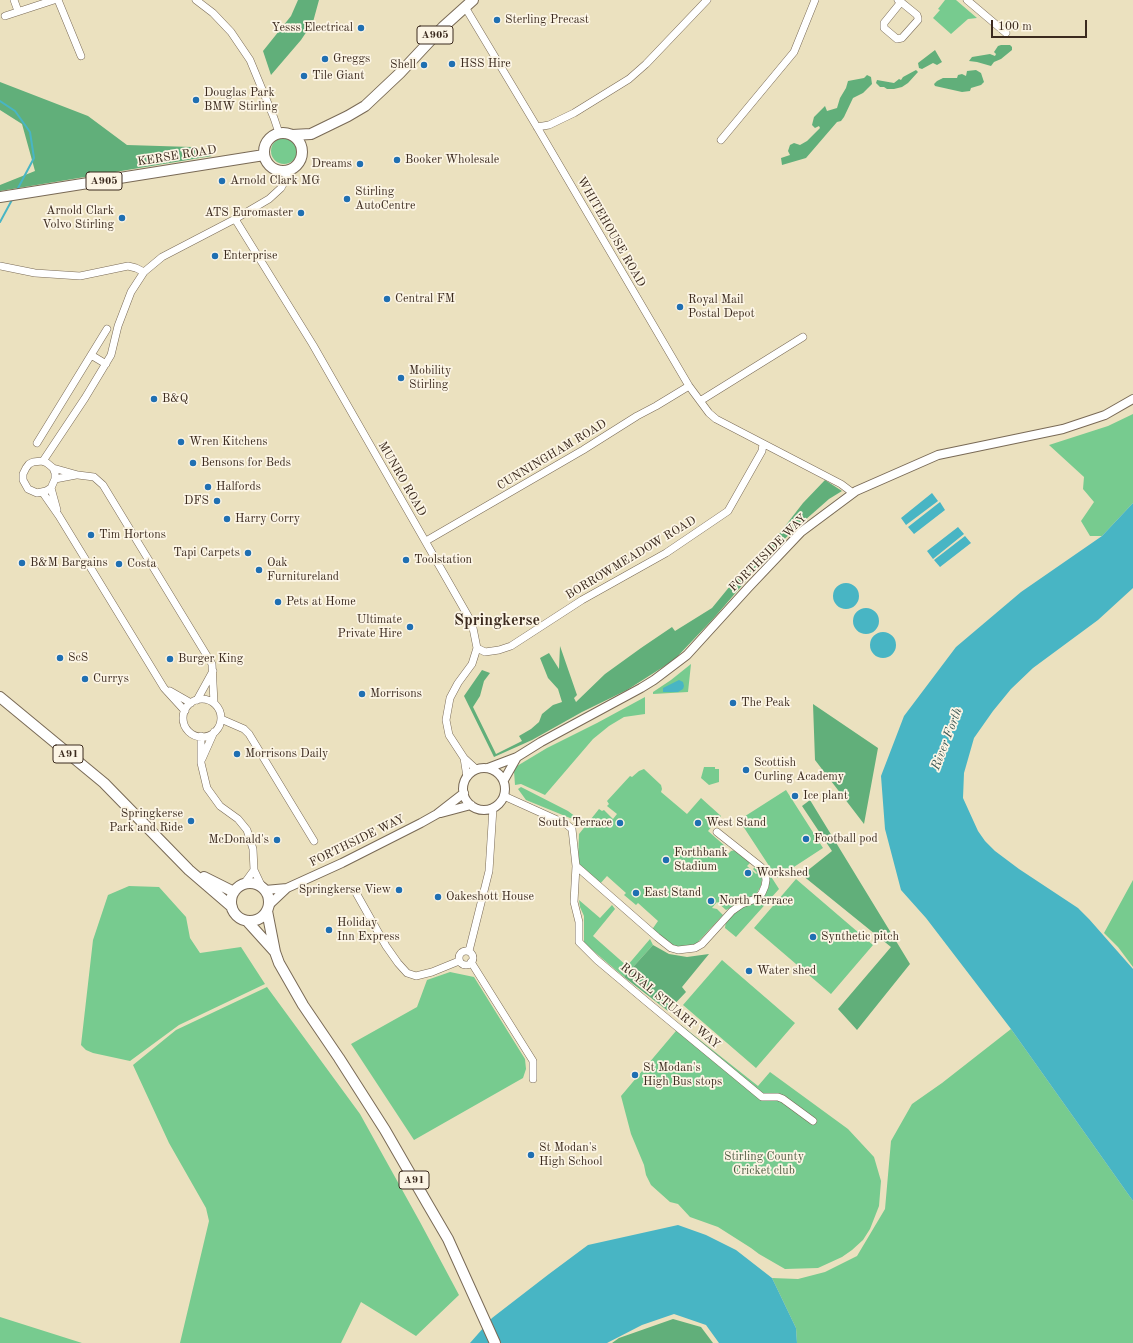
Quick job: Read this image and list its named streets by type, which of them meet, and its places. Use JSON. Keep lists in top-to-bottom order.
{
  "streets": {
    "main road": ["A905", "KERSE ROAD", "A91"],
    "street": [
      "WHITEHOUSE ROAD",
      "CUNNINGHAM ROAD",
      "MUNRO ROAD",
      "FORTHSIDE WAY",
      "BORROWMEADOW ROAD",
      "ROYAL STUART WAY"
    ]
  },
  "crossings": [
    ["A905", "KERSE ROAD"],
    ["A905", "WHITEHOUSE ROAD"],
    ["WHITEHOUSE ROAD", "CUNNINGHAM ROAD"],
    ["WHITEHOUSE ROAD", "FORTHSIDE WAY"],
    ["WHITEHOUSE ROAD", "BORROWMEADOW ROAD"],
    ["CUNNINGHAM ROAD", "MUNRO ROAD"],
    ["MUNRO ROAD", "BORROWMEADOW ROAD"],
    ["FORTHSIDE WAY", "A91"],
    ["FORTHSIDE WAY", "ROYAL STUART WAY"]
  ],
  "districts": ["Springkerse"],
  "water": ["River Forth"],
  "parks": ["Stirling County Cricket club"],
  "places": [
    "Sterling Precast",
    "Yesss Electrical",
    "Greggs",
    "HSS Hire",
    "Shell",
    "Tile Giant",
    "Douglas Park BMW Stirling",
    "Booker Wholesale",
    "Dreams",
    "Arnold Clark MG",
    "Stirling AutoCentre",
    "ATS Euromaster",
    "Arnold Clark Volvo Stirling",
    "Enterprise",
    "Central FM",
    "Royal Mail Postal Depot",
    "Mobility Stirling",
    "B&Q",
    "Wren Kitchens",
    "Bensons for Beds",
    "Halfords",
    "DFS",
    "Harry Corry",
    "Tim Hortons",
    "Tapi Carpets",
    "Toolstation",
    "B&M Bargains",
    "Costa",
    "Oak Furnitureland",
    "Pets at Home",
    "Ultimate Private Hire",
    "ScS",
    "Burger King",
    "Currys",
    "Morrisons",
    "The Peak",
    "Morrisons Daily",
    "Scottish Curling Academy",
    "Ice plant",
    "Springkerse Park and Ride",
    "South Terrace",
    "West Stand",
    "Football pod",
    "McDonald's",
    "Forthbank Stadium",
    "Workshed",
    "Springkerse View",
    "East Stand",
    "Oakeshott House",
    "North Terrace",
    "Holiday Inn Express",
    "Synthetic pitch",
    "Water shed",
    "St Modan's High Bus stops",
    "St Modan's High School"
  ],
  "scale_bar": "100 m"
}
